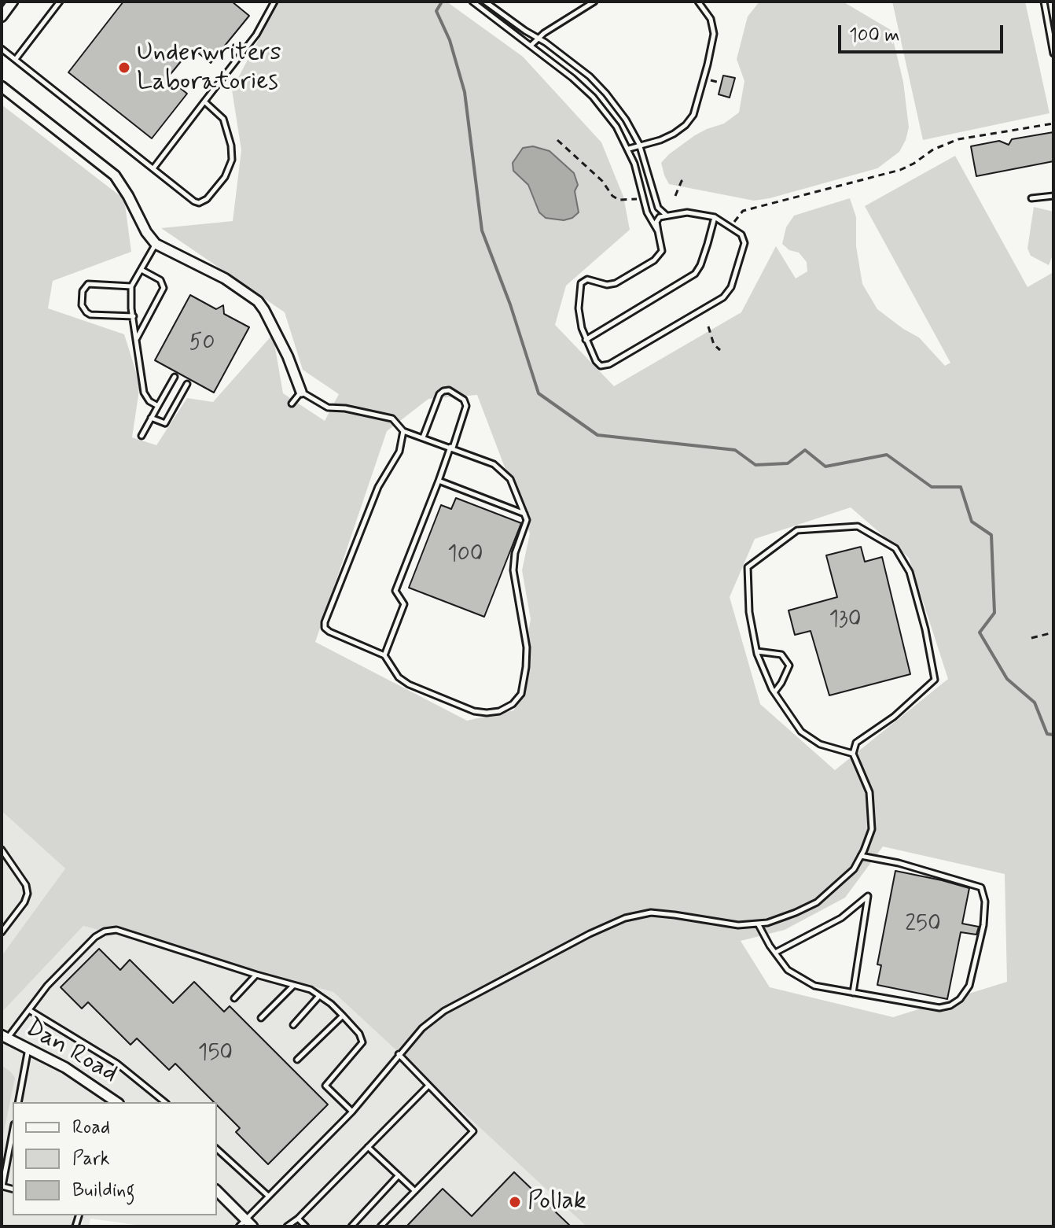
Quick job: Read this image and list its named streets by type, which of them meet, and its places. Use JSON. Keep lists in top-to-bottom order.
{
  "streets": {
    "street": ["Dan Road"]
  },
  "places": ["Underwriters Laboratories", "Pollak"],
  "house_numbers": [
    "50",
    "100",
    "130",
    "250",
    "150"
  ],
  "legend": ["Road", "Park", "Building"],
  "scale_bar": "100 m"
}
